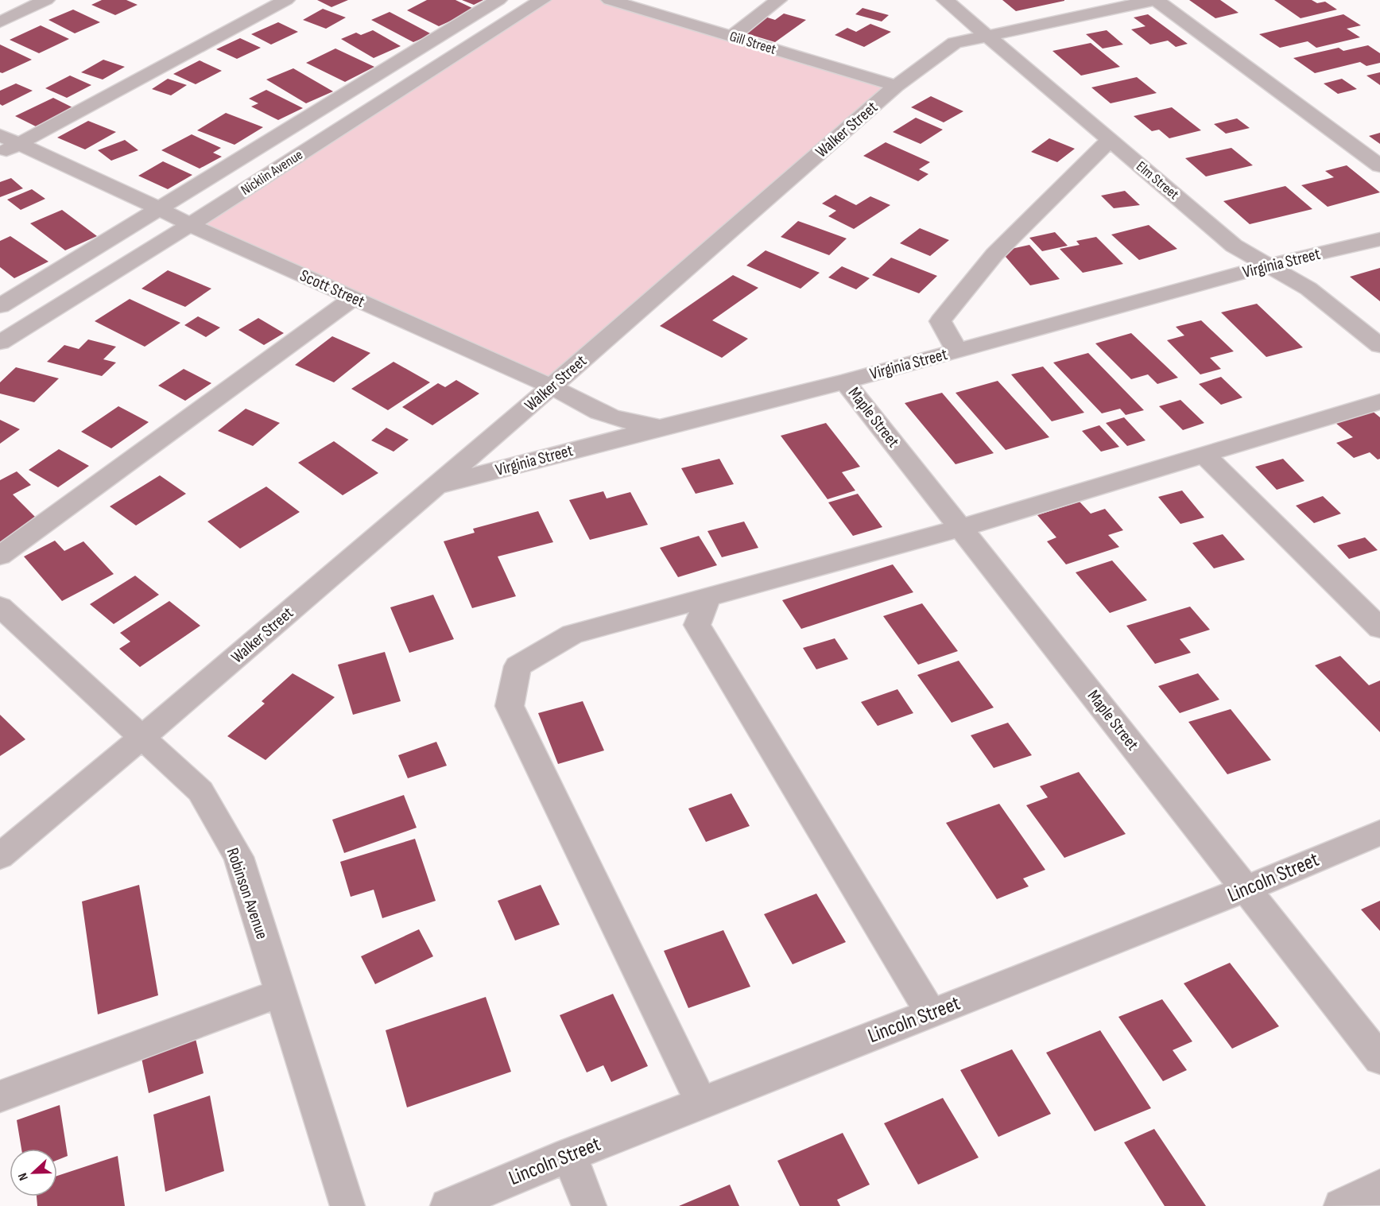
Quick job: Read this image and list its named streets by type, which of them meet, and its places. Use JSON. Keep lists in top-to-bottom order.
{
  "streets": {
    "street": [
      "Gill Street",
      "Walker Street",
      "Nicklin Avenue",
      "Elm Street",
      "Virginia Street",
      "Scott Street",
      "Maple Street",
      "Lincoln Street",
      "Robinson Avenue"
    ]
  },
  "crossings": [
    ["Gill Street", "Walker Street"],
    ["Walker Street", "Elm Street"],
    ["Walker Street", "Virginia Street"],
    ["Walker Street", "Scott Street"],
    ["Walker Street", "Robinson Avenue"],
    ["Nicklin Avenue", "Scott Street"],
    ["Elm Street", "Virginia Street"],
    ["Virginia Street", "Scott Street"],
    ["Virginia Street", "Maple Street"],
    ["Maple Street", "Lincoln Street"]
  ],
  "north": "left"
}
